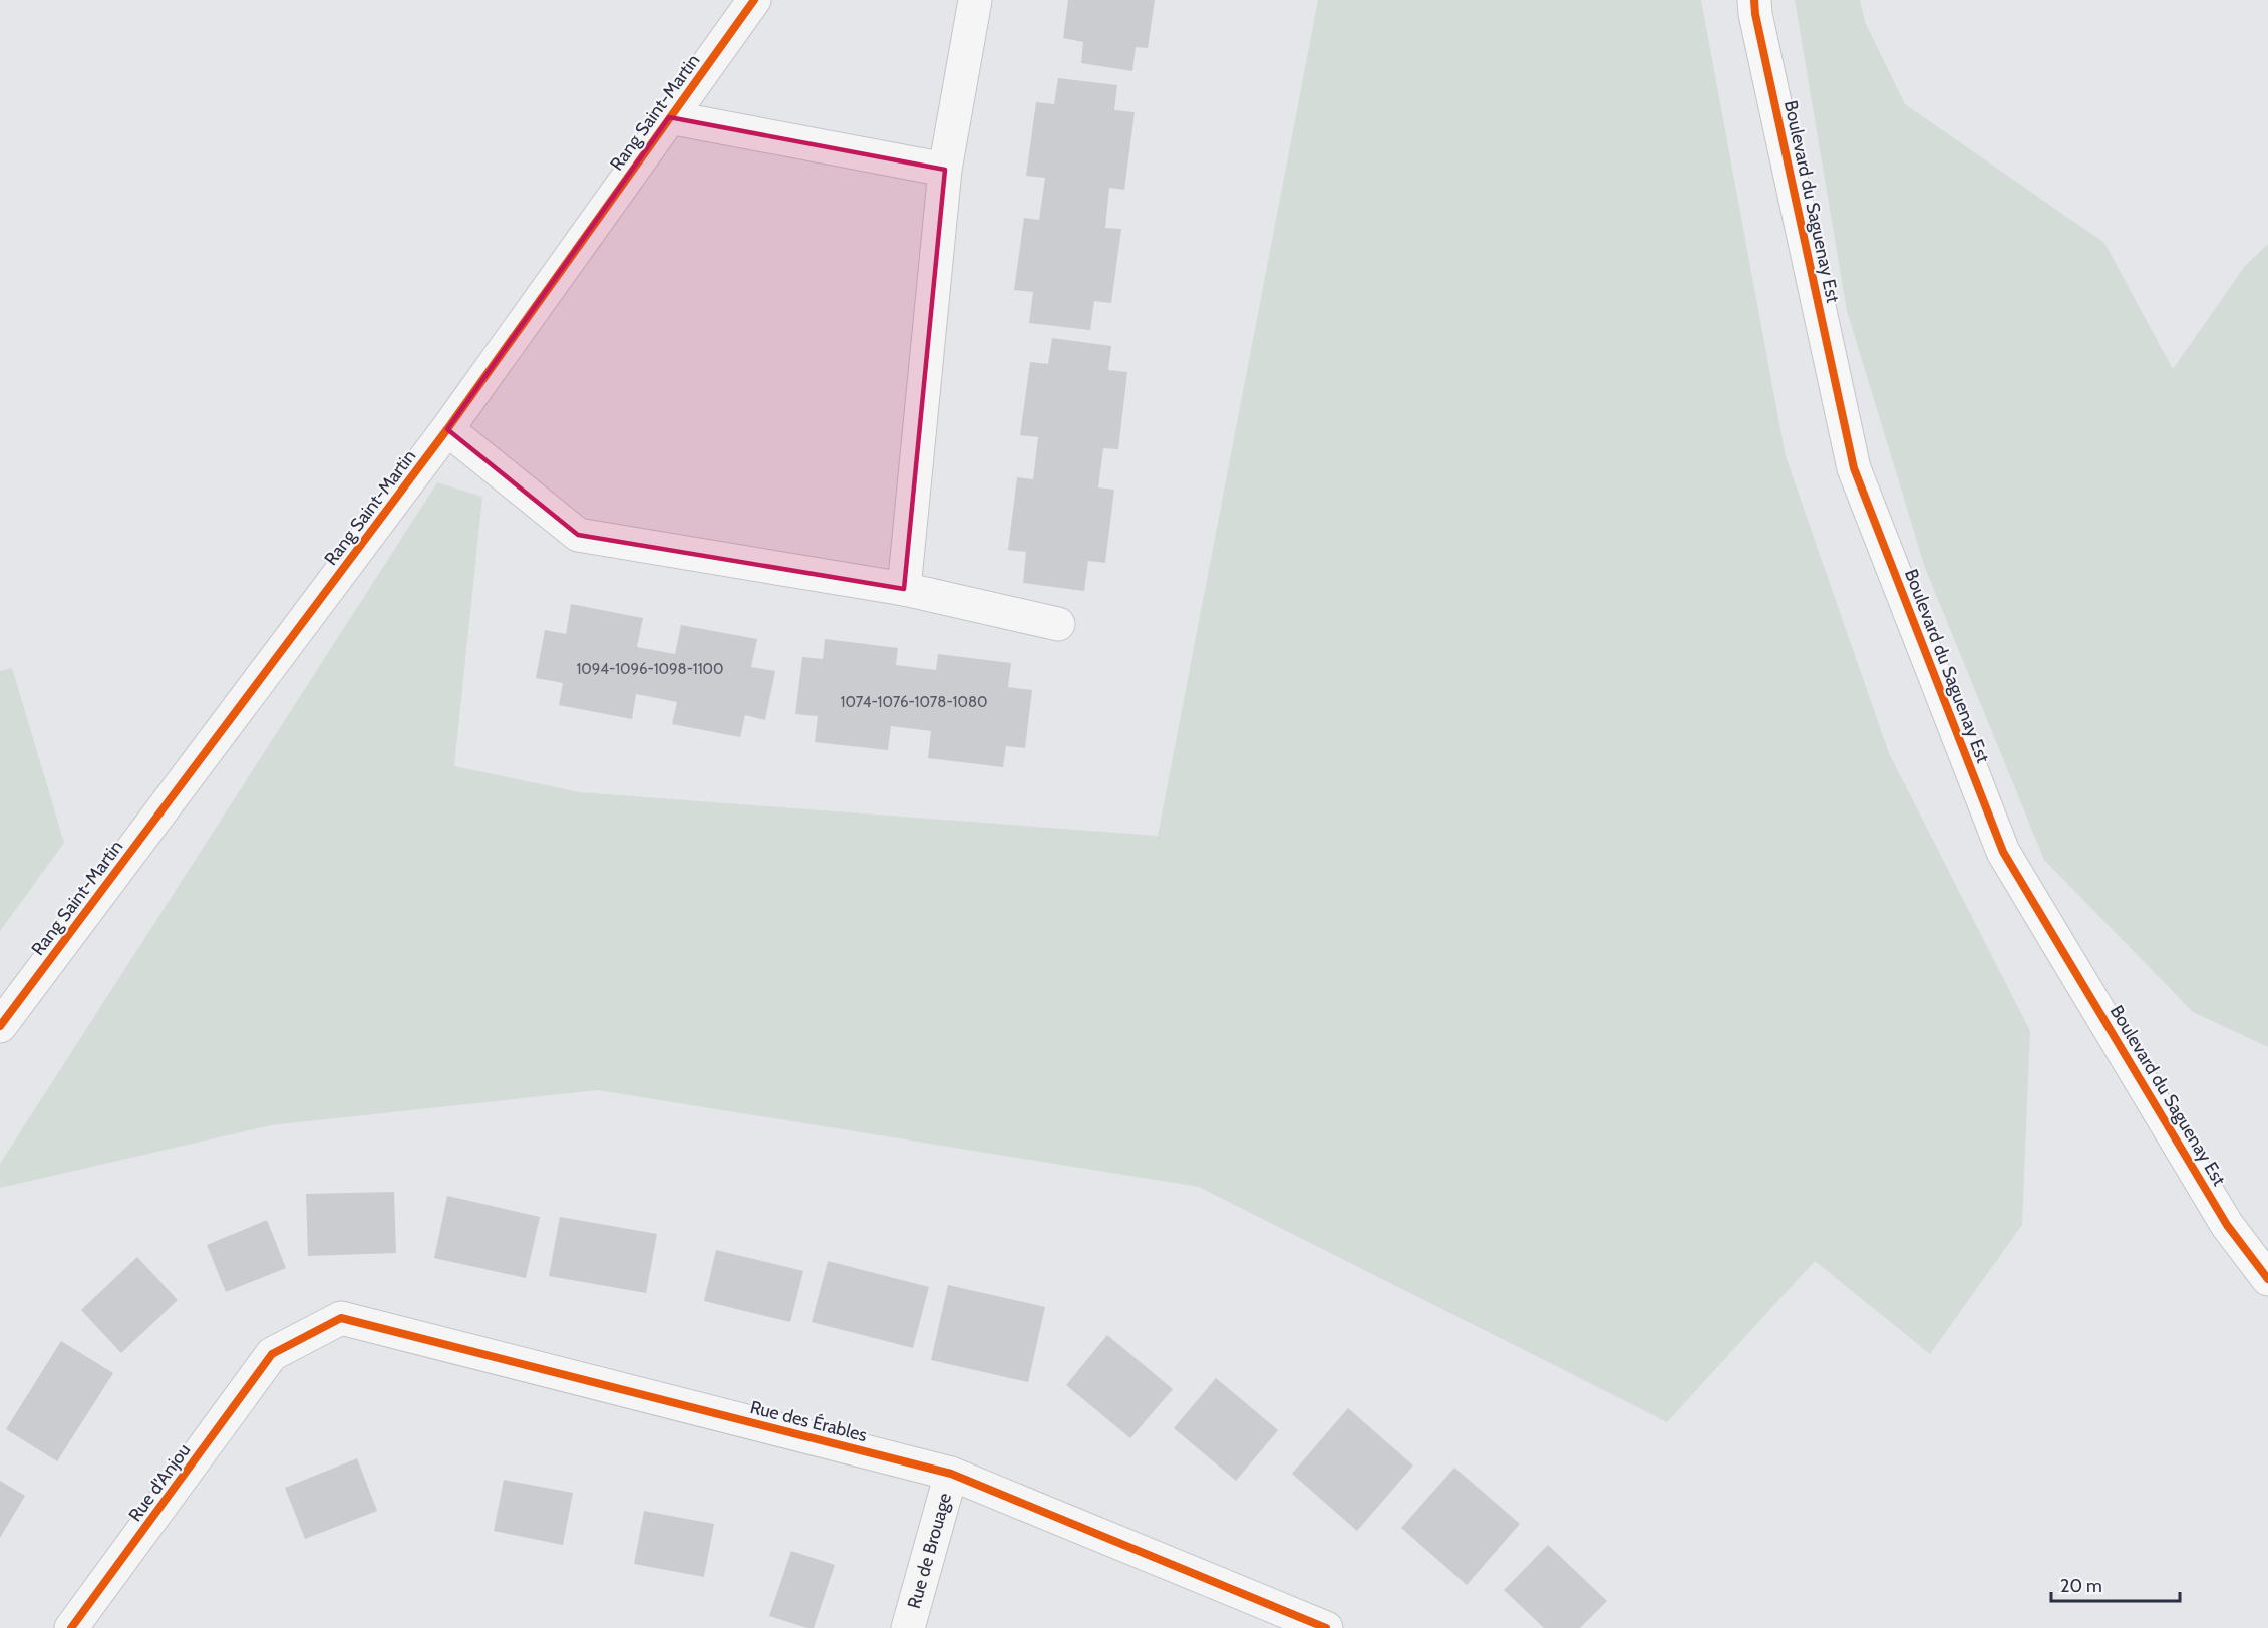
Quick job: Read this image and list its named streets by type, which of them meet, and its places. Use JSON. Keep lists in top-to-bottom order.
{
  "streets": {
    "main road": ["Boulevard du Saguenay Est"],
    "street": [
      "Rang Saint-Martin",
      "Rue des Érables",
      "Rue d'Anjou",
      "Rue de Brouage"
    ]
  },
  "crossings": [
    ["Rue des Érables", "Rue d'Anjou"],
    ["Rue des Érables", "Rue de Brouage"]
  ],
  "house_numbers": ["1094-1096-1098-1100", "1074-1076-1078-1080"],
  "scale_bar": "20 m"
}
